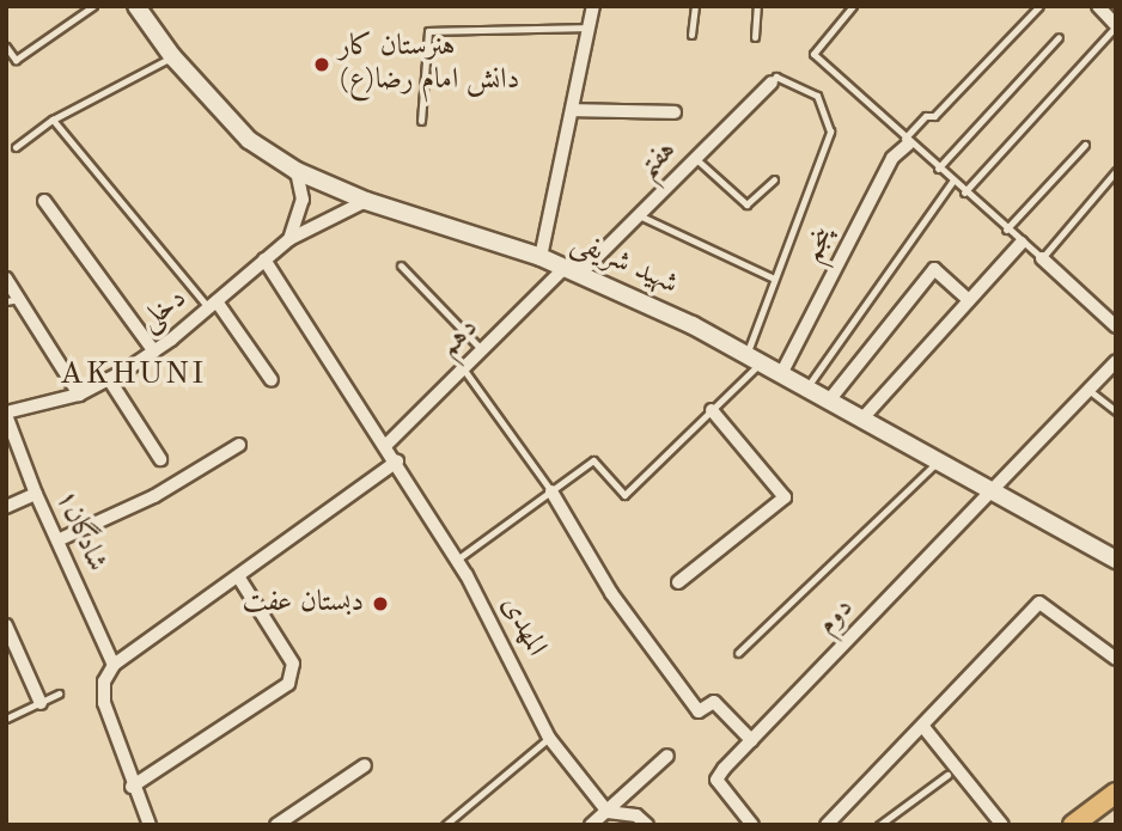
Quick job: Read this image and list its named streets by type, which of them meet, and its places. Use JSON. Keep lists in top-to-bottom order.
{
  "streets": {
    "main road": ["شهید شریفی"],
    "street": [
      "هفتم",
      "پنجم",
      "دخلی",
      "دهم",
      "شادگان۱",
      "دوم",
      "المهدی"
    ]
  },
  "crossings": [
    ["هفتم", "شهید شریفی"],
    ["هفتم", "دهم"],
    ["پنجم", "شهید شریفی"],
    ["شهید شریفی", "دخلی"],
    ["شهید شریفی", "دهم"],
    ["شهید شریفی", "دوم"],
    ["دخلی", "شادگان۱"],
    ["دخلی", "المهدی"],
    ["دهم", "المهدی"]
  ],
  "districts": ["AKHUNI"],
  "places": ["هنرستان کار دانش امام رضا(ع)", "دبستان عفت"]
}
